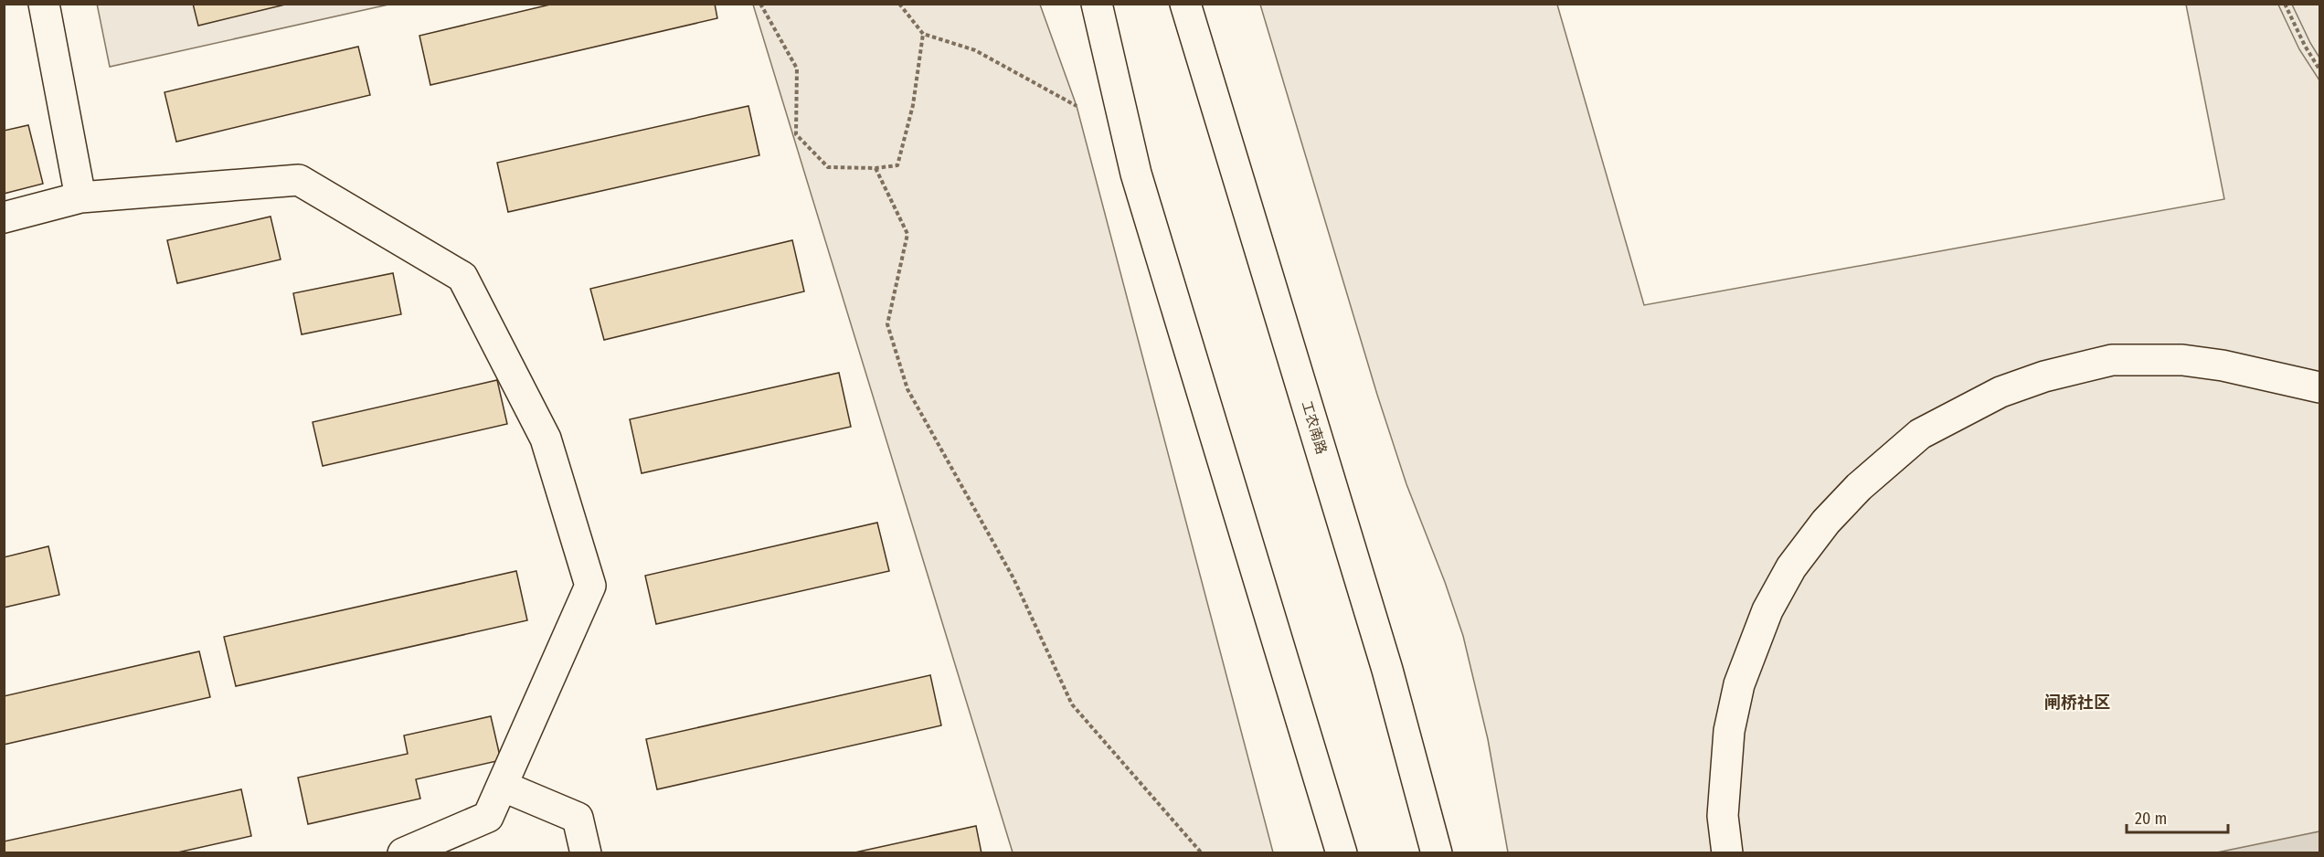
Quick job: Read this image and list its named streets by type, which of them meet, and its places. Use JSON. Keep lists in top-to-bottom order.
{
  "streets": {
    "street": ["工农南路"]
  },
  "districts": ["闸桥社区"],
  "scale_bar": "20 m"
}
